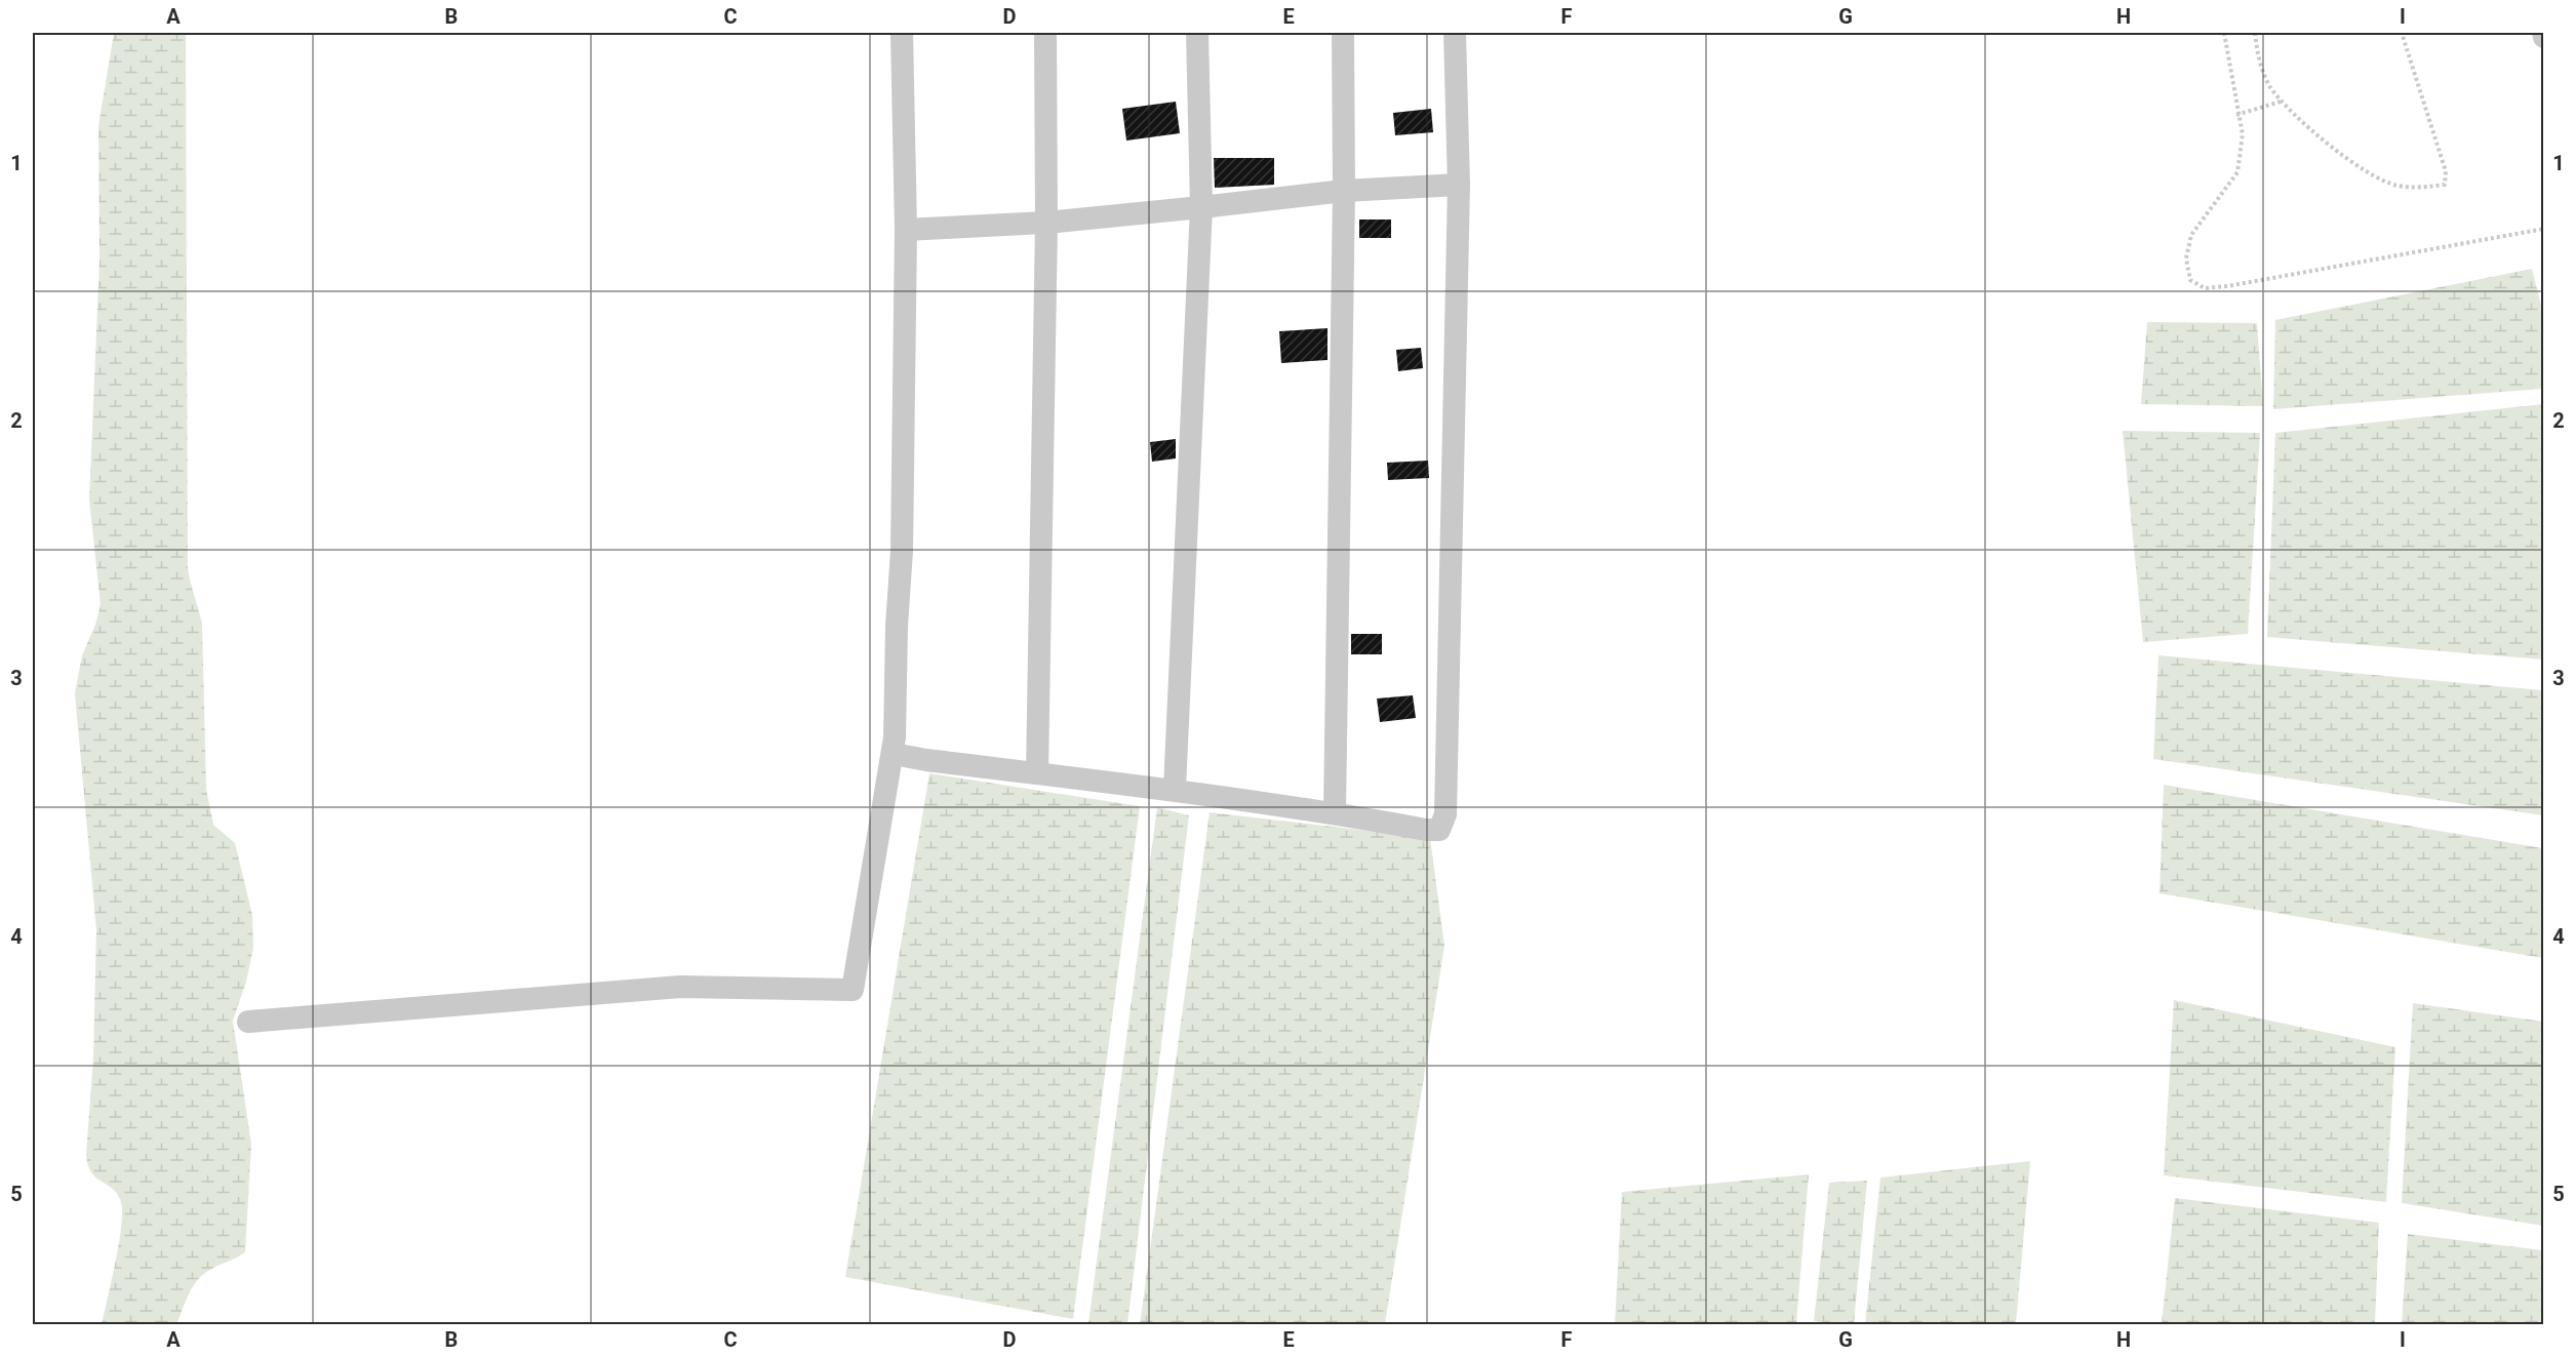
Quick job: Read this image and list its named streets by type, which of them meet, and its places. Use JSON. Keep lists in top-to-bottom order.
{
  "grid": {
    "columns": [
      "A",
      "B",
      "C",
      "D",
      "E",
      "F",
      "G",
      "H",
      "I"
    ],
    "rows": [
      "1",
      "2",
      "3",
      "4",
      "5"
    ]
  }
}
